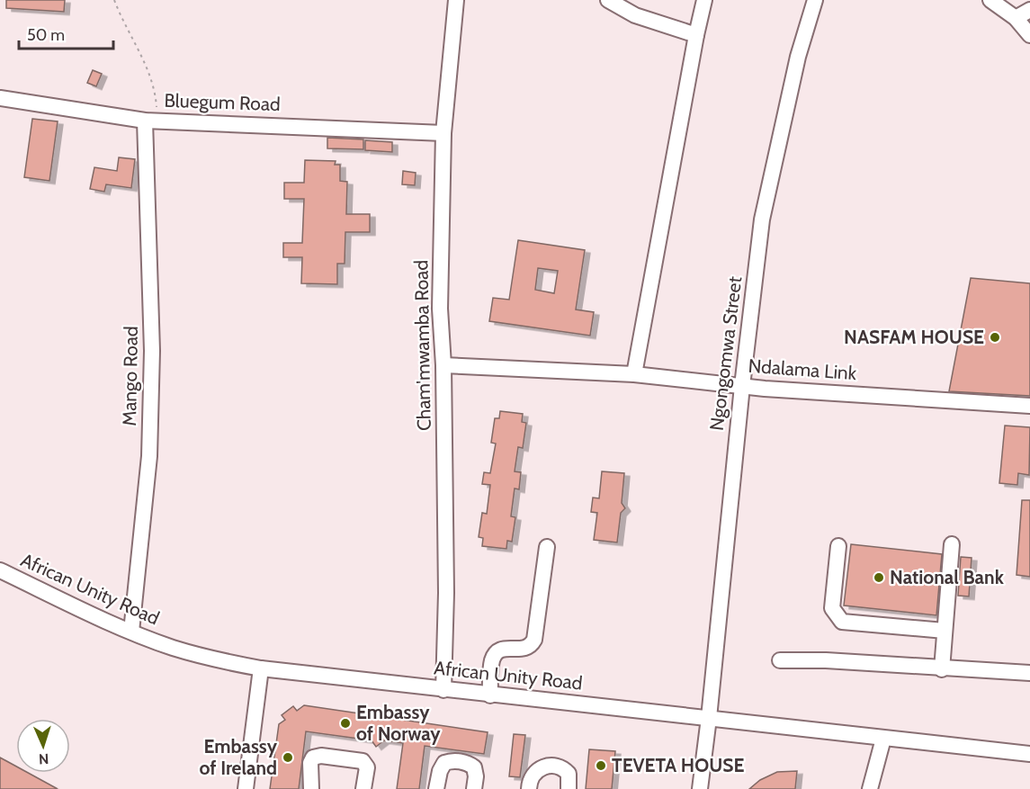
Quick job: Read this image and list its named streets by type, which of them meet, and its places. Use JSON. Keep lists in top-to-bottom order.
{
  "streets": {
    "street": [
      "Bluegum Road",
      "Cham'mwamba Road",
      "Ngongomwa Street",
      "Ndalama Link",
      "Mango Road",
      "African Unity Road"
    ]
  },
  "crossings": [
    ["Bluegum Road", "Cham'mwamba Road"],
    ["Bluegum Road", "Mango Road"],
    ["Cham'mwamba Road", "Ndalama Link"],
    ["Cham'mwamba Road", "African Unity Road"],
    ["Ngongomwa Street", "Ndalama Link"],
    ["Ngongomwa Street", "African Unity Road"],
    ["Mango Road", "African Unity Road"]
  ],
  "places": [
    "NASFAM HOUSE",
    "National Bank",
    "Embassy of Norway",
    "Embassy of Ireland",
    "TEVETA HOUSE"
  ],
  "scale_bar": "50 m",
  "north": "bottom"
}
